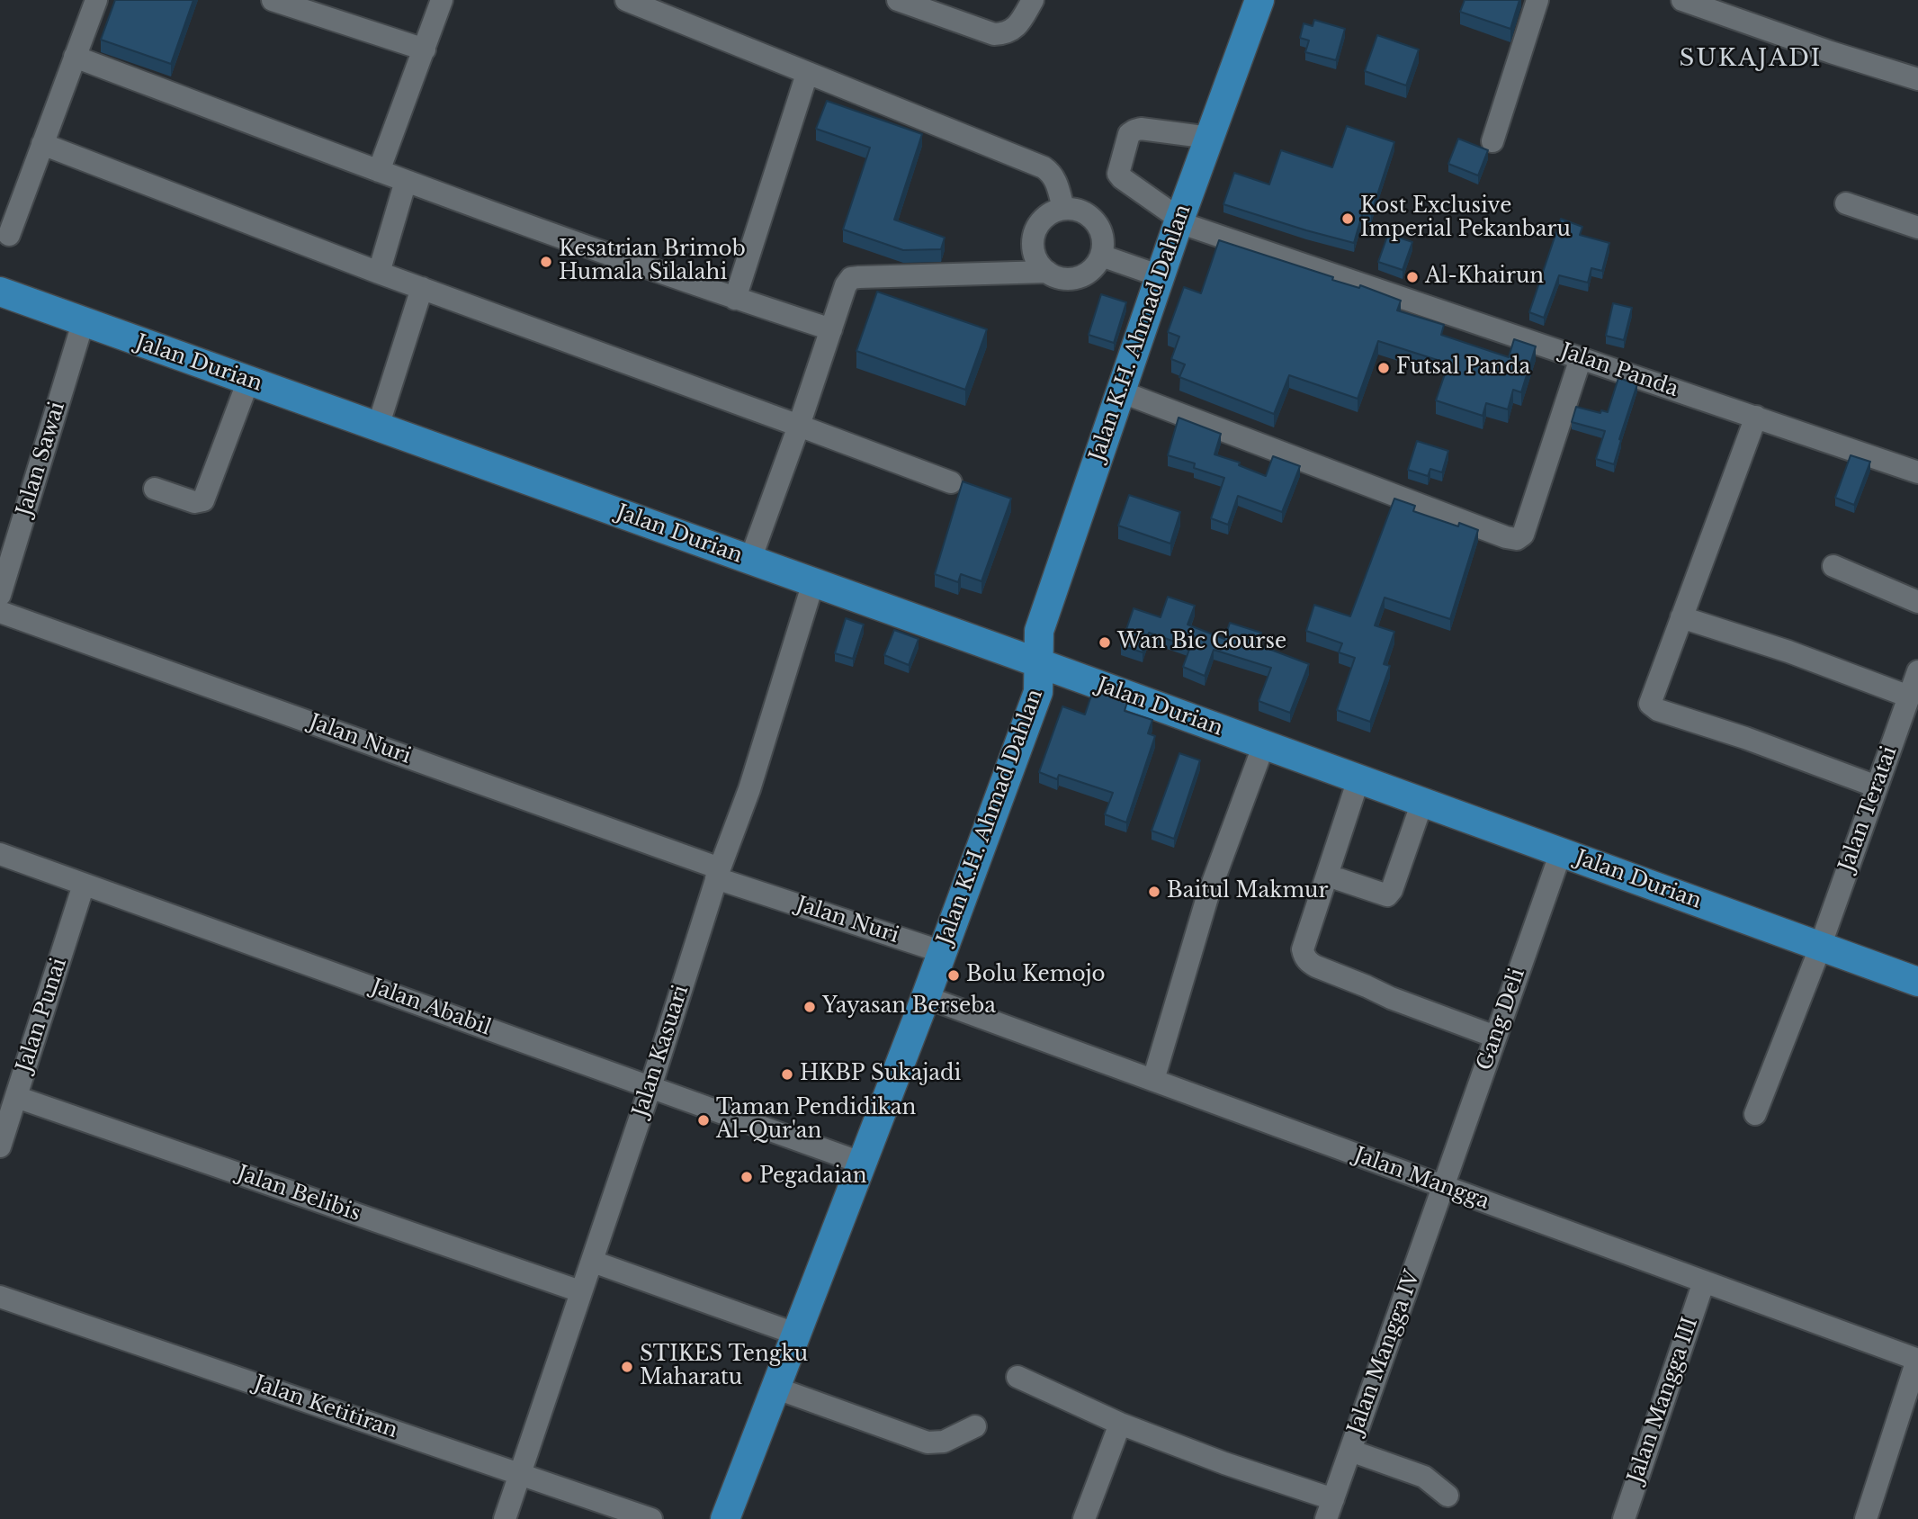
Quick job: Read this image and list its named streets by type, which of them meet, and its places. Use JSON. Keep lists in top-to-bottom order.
{
  "streets": {
    "main road": ["Jalan K.H. Ahmad Dahlan", "Jalan Durian"],
    "street": [
      "Jalan Panda",
      "Jalan Sawai",
      "Jalan Nuri",
      "Jalan Teratai",
      "Jalan Ababil",
      "Jalan Punai",
      "Gang Deli",
      "Jalan Kasuari",
      "Jalan Mangga",
      "Jalan Belibis",
      "Jalan Mangga IV",
      "Jalan Mangga III",
      "Jalan Ketitiran"
    ]
  },
  "crossings": [
    ["Jalan K.H. Ahmad Dahlan", "Jalan Durian"],
    ["Jalan K.H. Ahmad Dahlan", "Jalan Panda"],
    ["Jalan K.H. Ahmad Dahlan", "Jalan Nuri"],
    ["Jalan K.H. Ahmad Dahlan", "Jalan Ababil"],
    ["Jalan K.H. Ahmad Dahlan", "Jalan Mangga"],
    ["Jalan Durian", "Jalan Sawai"],
    ["Jalan Durian", "Jalan Teratai"],
    ["Jalan Durian", "Gang Deli"],
    ["Jalan Durian", "Jalan Kasuari"],
    ["Jalan Nuri", "Jalan Kasuari"],
    ["Jalan Ababil", "Jalan Punai"],
    ["Jalan Ababil", "Jalan Kasuari"],
    ["Jalan Punai", "Jalan Belibis"],
    ["Gang Deli", "Jalan Mangga"],
    ["Gang Deli", "Jalan Mangga IV"],
    ["Jalan Kasuari", "Jalan Belibis"],
    ["Jalan Kasuari", "Jalan Ketitiran"],
    ["Jalan Mangga", "Jalan Mangga IV"],
    ["Jalan Mangga", "Jalan Mangga III"]
  ],
  "districts": ["SUKAJADI"],
  "places": [
    "Kost Exclusive Imperial Pekanbaru",
    "Kesatrian Brimob Humala Silalahi",
    "Al-Khairun",
    "Futsal Panda",
    "Wan Bic Course",
    "Baitul Makmur",
    "Bolu Kemojo",
    "Yayasan Berseba",
    "HKBP Sukajadi",
    "Taman Pendidikan Al-Qur'an",
    "Pegadaian",
    "STIKES Tengku Maharatu"
  ]
}
